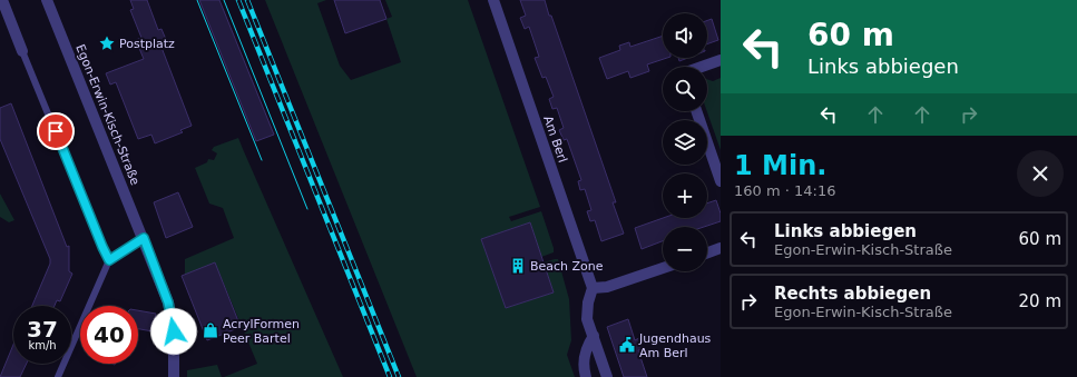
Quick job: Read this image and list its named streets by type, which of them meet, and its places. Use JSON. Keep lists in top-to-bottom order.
{
  "streets": {
    "street": ["Egon-Erwin-Kisch-Straße", "Am Berl"]
  },
  "places": {
    "place": ["Postplatz"],
    "building": ["Beach Zone"],
    "shop": ["AcrylFormen Peer Bartel"],
    "public building": ["Jugendhaus Am Berl"]
  },
  "page": {
    "turn": ["60 m", "Links abbiegen"],
    "map_buttons": ["+", "−"],
    "heading": ["1 Min.", "160 m · 14:16"],
    "list": [
      {
        "name": "Links abbiegen",
        "note": "Egon-Erwin-Kisch-Straße",
        "value": "60 m"
      },
      {
        "name": "Rechts abbiegen",
        "note": "Egon-Erwin-Kisch-Straße",
        "value": "20 m"
      }
    ],
    "speed": "37 km/h",
    "limit": "40"
  }
}
